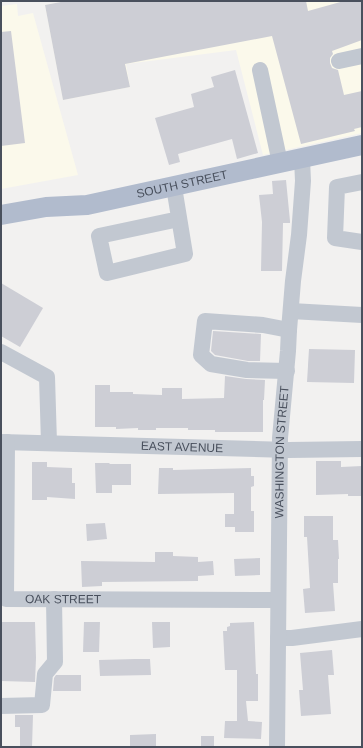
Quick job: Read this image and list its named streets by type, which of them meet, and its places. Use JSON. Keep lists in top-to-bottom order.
{
  "streets": {
    "main road": ["SOUTH STREET"],
    "street": ["EAST AVENUE", "WASHINGTON STREET", "OAK STREET"]
  },
  "crossings": [
    ["SOUTH STREET", "WASHINGTON STREET"],
    ["EAST AVENUE", "WASHINGTON STREET"],
    ["EAST AVENUE", "OAK STREET"],
    ["WASHINGTON STREET", "OAK STREET"]
  ]
}
